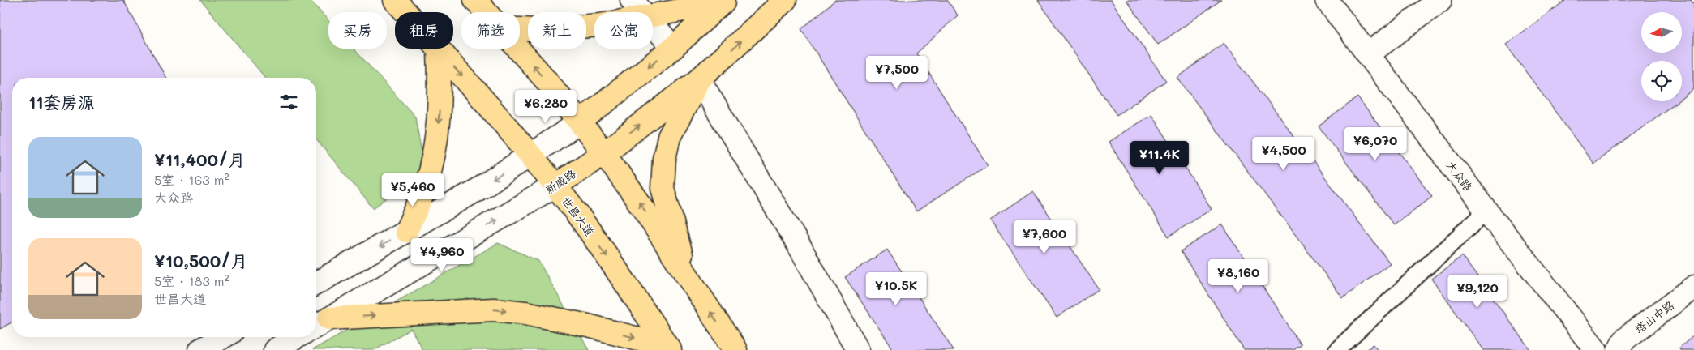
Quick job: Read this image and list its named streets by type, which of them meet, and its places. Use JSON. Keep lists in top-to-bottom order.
{
  "streets": {
    "main road": ["新威路", "世昌大道"],
    "street": ["大众路", "塔山中路"]
  },
  "crossings": [
    ["新威路", "世昌大道"]
  ],
  "north": "left",
  "page": {
    "chip": [
      "买房",
      "租房",
      "筛选",
      "新上",
      "公寓"
    ],
    "price": [
      "¥7,500",
      "¥6,280",
      "¥6,070",
      "¥4,500",
      "¥11.4K",
      "¥5,460",
      "¥7,600",
      "¥4,960",
      "¥8,160",
      "¥10.5K",
      "¥9,120"
    ],
    "heading": "11套房源",
    "list": [
      {
        "name": "¥11,400/月",
        "note": "5室 · 163 m² · 大众路"
      },
      {
        "name": "¥10,500/月",
        "note": "5室 · 183 m² · 世昌大道"
      }
    ]
  }
}
